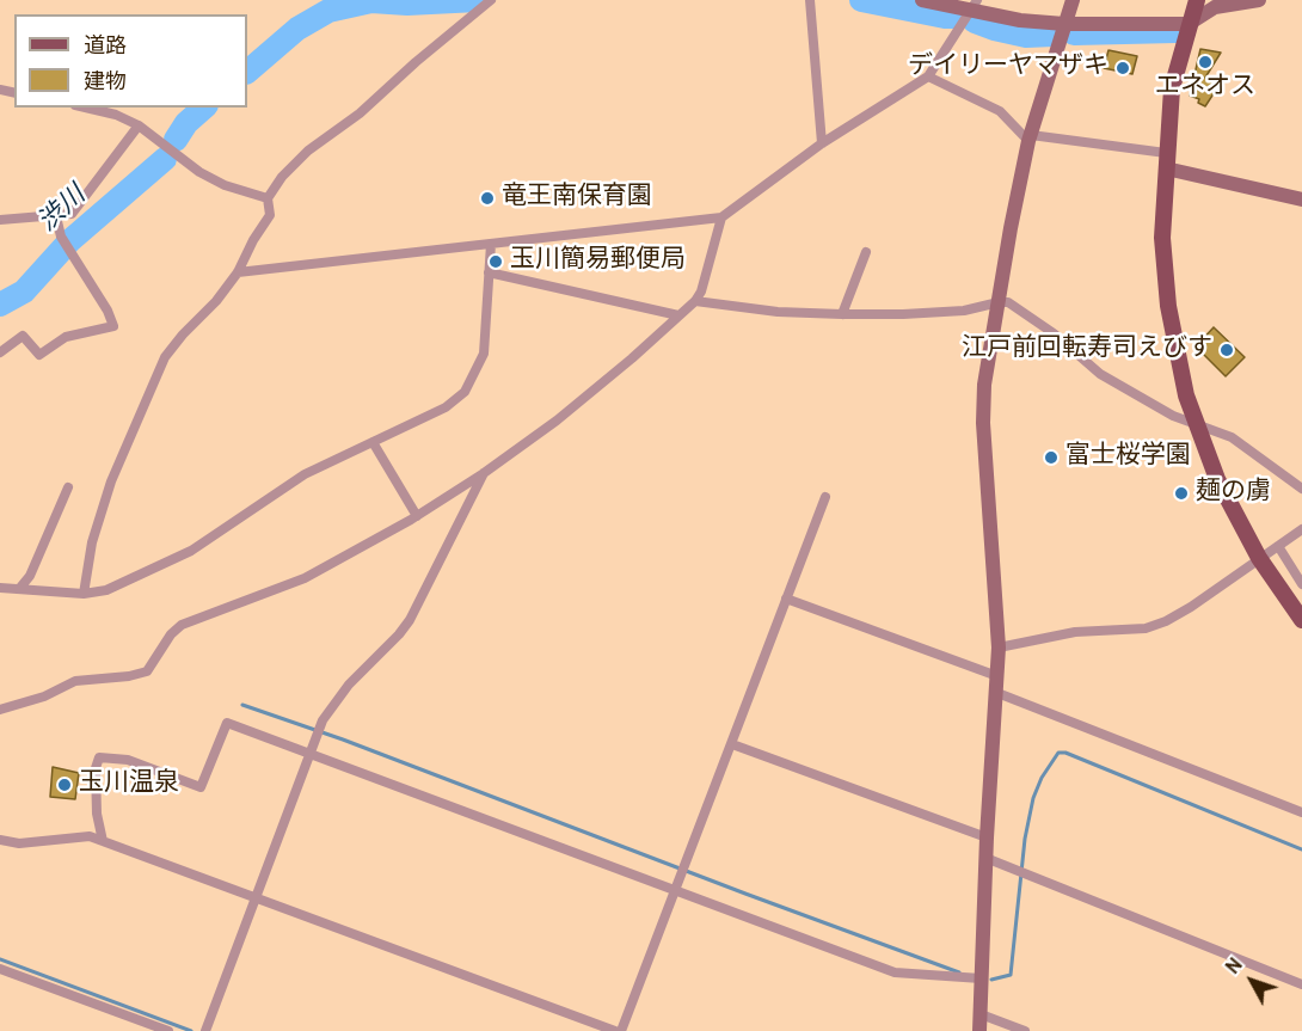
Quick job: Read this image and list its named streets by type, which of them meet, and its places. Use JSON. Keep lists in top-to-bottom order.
{
  "water": ["渋川"],
  "places": [
    "エネオス",
    "デイリーヤマザキ",
    "竜王南保育園",
    "玉川簡易郵便局",
    "江戸前回転寿司えびす",
    "富士桜学園",
    "麺の虜",
    "玉川温泉"
  ],
  "legend": ["道路", "建物"],
  "north": "top left"
}
